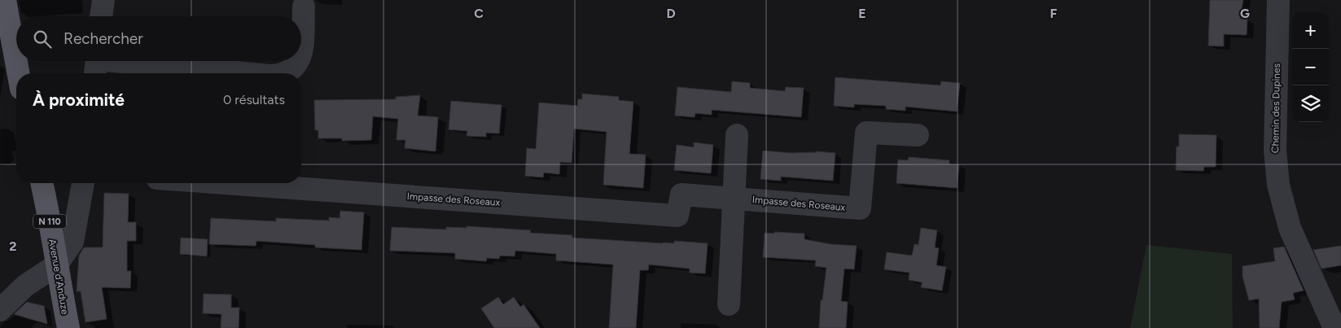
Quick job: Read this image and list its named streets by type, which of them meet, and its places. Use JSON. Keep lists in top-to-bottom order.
{
  "streets": {
    "main road": ["N 110", "Avenue d'Anduze"],
    "street": ["Chemin des Dupines", "Impasse des Roseaux"]
  },
  "page": {
    "map_buttons": ["+", "−"],
    "search": "Rechercher",
    "heading": ["À proximité", "0 résultats"]
  },
  "grid": {
    "columns": [
      "C",
      "D",
      "E",
      "F",
      "G"
    ],
    "rows": ["2"]
  }
}
